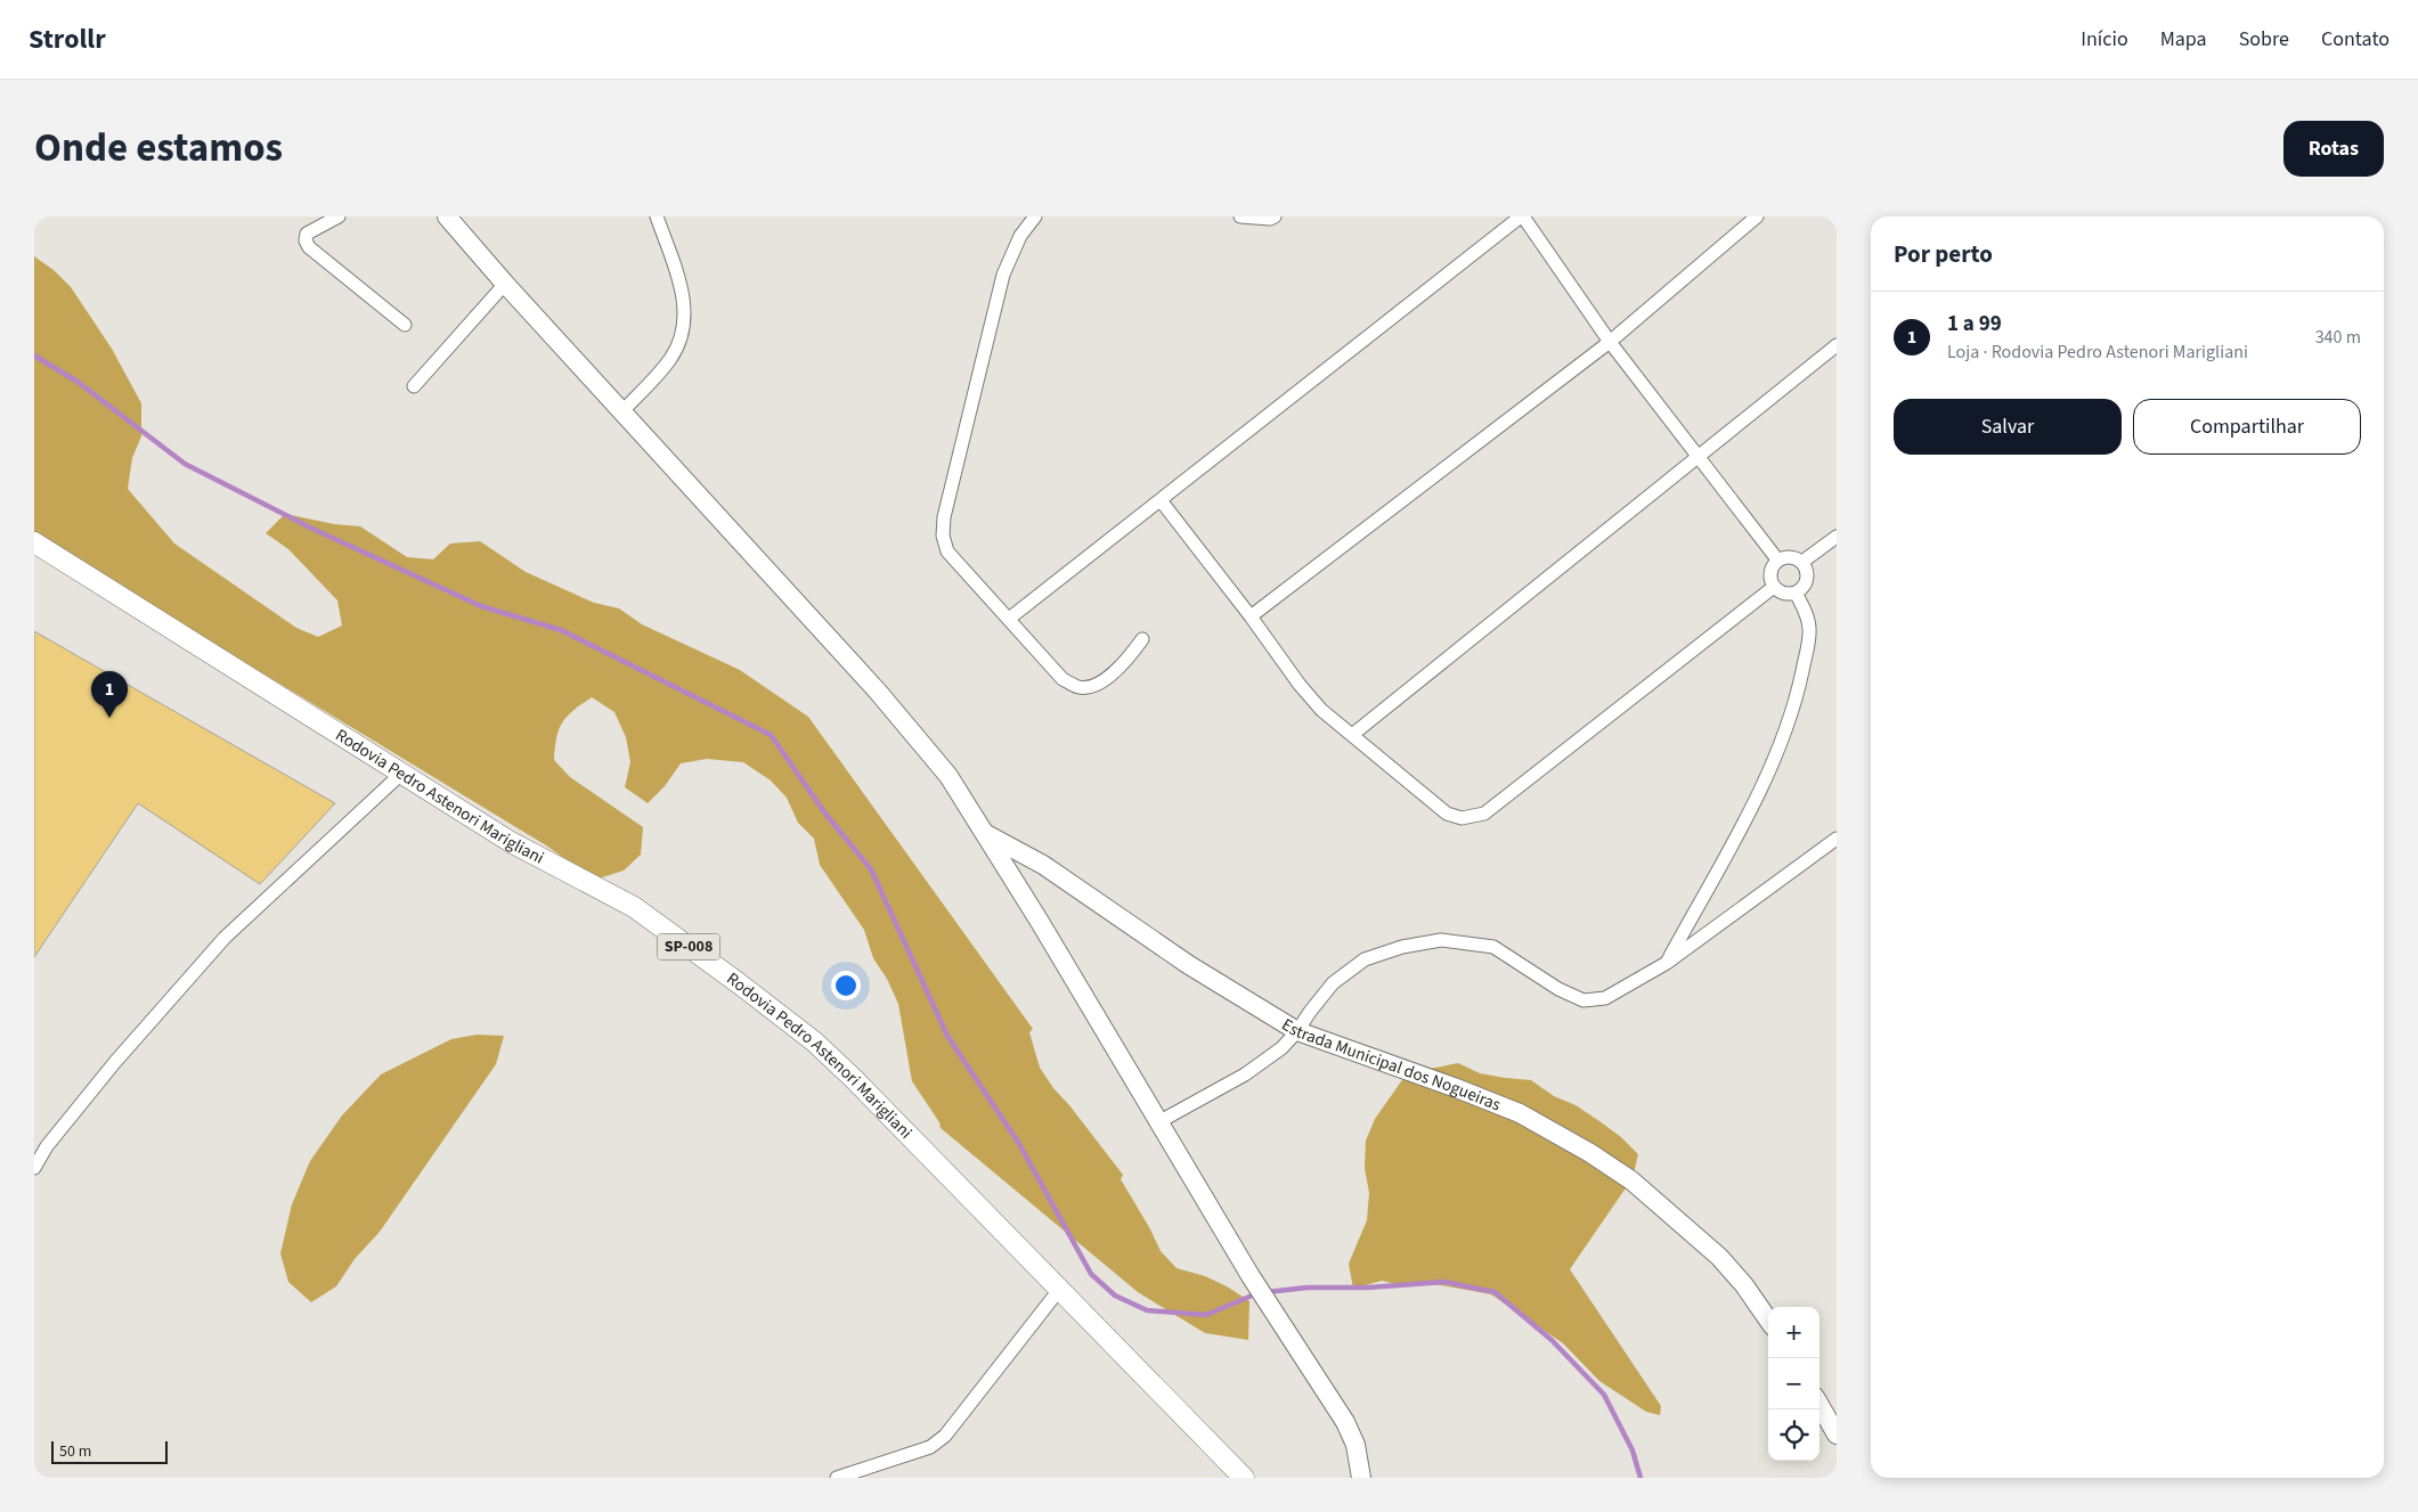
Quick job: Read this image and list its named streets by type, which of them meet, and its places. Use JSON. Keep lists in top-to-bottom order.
{
  "streets": {
    "main road": ["Rodovia Pedro Astenori Marigliani", "SP-008"],
    "street": ["Estrada Municipal dos Nogueiras"]
  },
  "scale_bar": "50 m",
  "page": {
    "header": "Strollr",
    "nav": [
      "Início",
      "Mapa",
      "Sobre",
      "Contato"
    ],
    "title": "Onde estamos",
    "buttons": [
      "Rotas",
      ["Salvar", "Compartilhar"]
    ],
    "heading": "Por perto",
    "list": [
      {
        "mark": "1",
        "name": "1 a 99",
        "note": "Loja · Rodovia Pedro Astenori Marigliani",
        "value": "340 m"
      }
    ],
    "pins": "1",
    "map_buttons": ["+", "−"],
    "scale": "50 m"
  }
}
